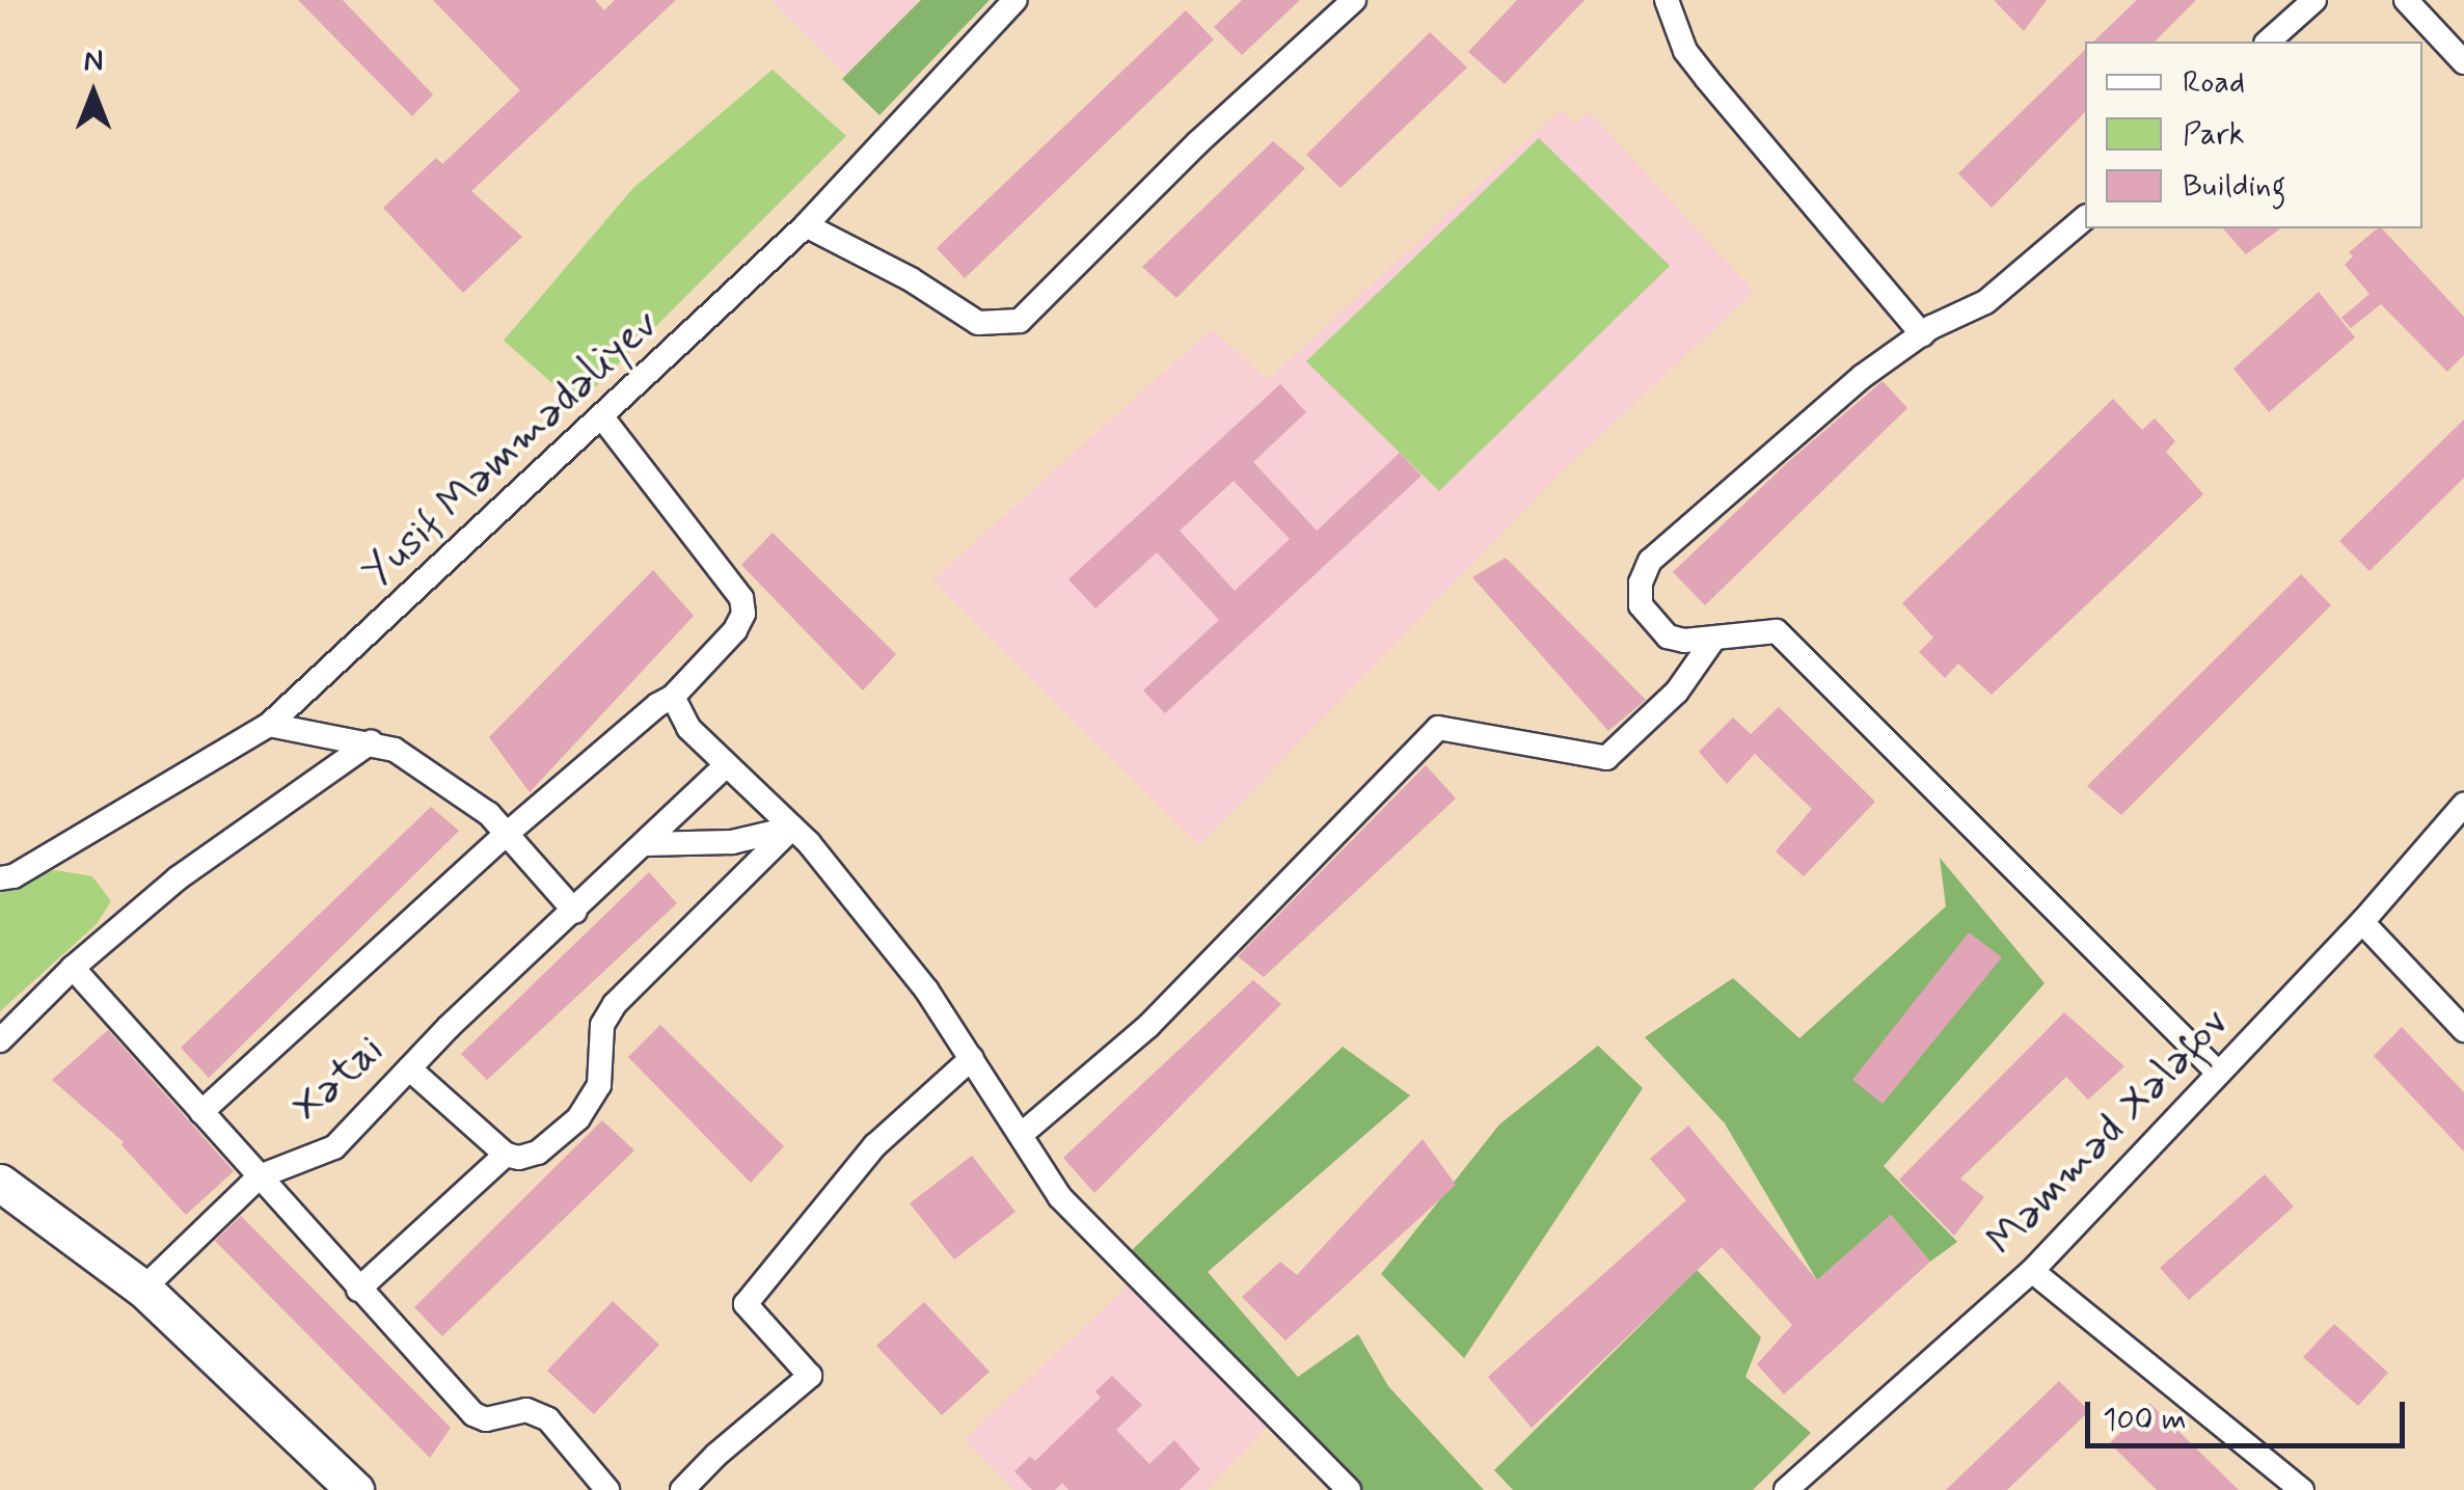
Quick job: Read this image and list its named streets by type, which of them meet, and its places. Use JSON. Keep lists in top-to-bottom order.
{
  "streets": {
    "street": ["Yusif Məmmədəliyev", "Xətai", "Məmməd Xələfov"]
  },
  "legend": ["Road", "Park", "Building"],
  "scale_bar": "100 m",
  "north": "top"
}
